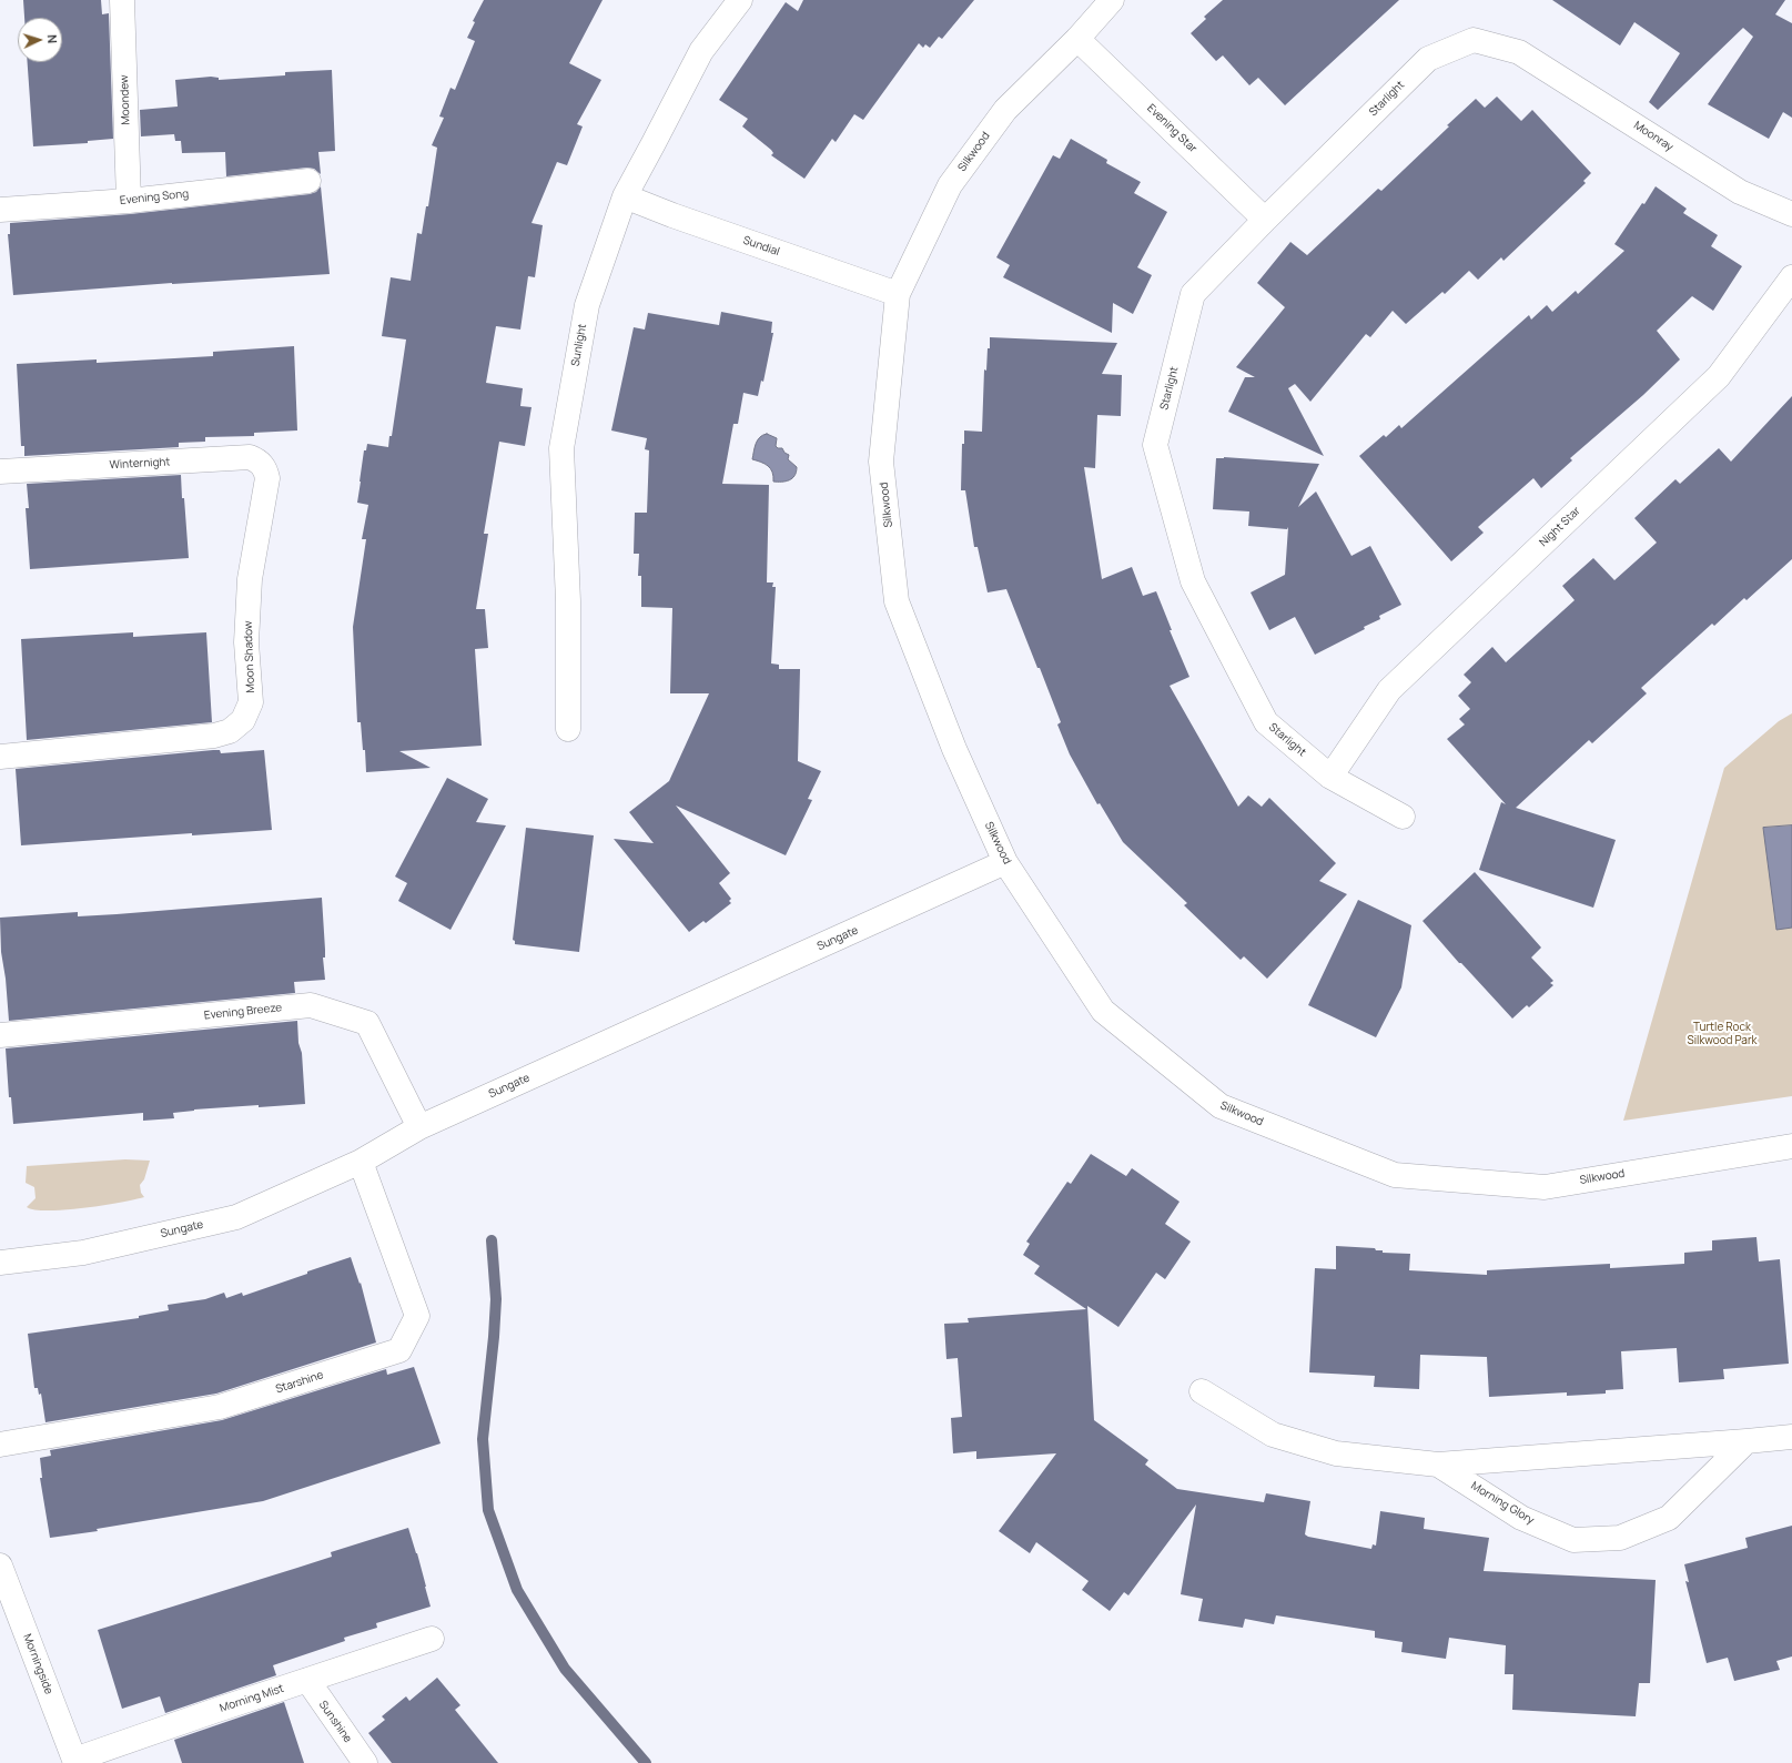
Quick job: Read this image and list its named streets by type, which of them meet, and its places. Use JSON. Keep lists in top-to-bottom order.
{
  "streets": {
    "street": [
      "Starlight",
      "Moondew",
      "Evening Star",
      "Moonray",
      "Silkwood",
      "Evening Song",
      "Sundial",
      "Sunlight",
      "Winternight",
      "Night Star",
      "Moon Shadow",
      "Sungate",
      "Evening Breeze",
      "Starshine",
      "Morning Glory",
      "Morningside",
      "Morning Mist",
      "Sunshine"
    ]
  },
  "crossings": [
    ["Starlight", "Evening Star"],
    ["Starlight", "Moonray"],
    ["Starlight", "Night Star"],
    ["Moondew", "Evening Song"],
    ["Evening Star", "Silkwood"],
    ["Silkwood", "Sundial"],
    ["Silkwood", "Sungate"],
    ["Sundial", "Sunlight"],
    ["Winternight", "Moon Shadow"],
    ["Sungate", "Evening Breeze"],
    ["Sungate", "Starshine"],
    ["Morningside", "Morning Mist"],
    ["Morning Mist", "Sunshine"]
  ],
  "parks": ["Turtle Rock Silkwood Park"],
  "north": "right"
}
